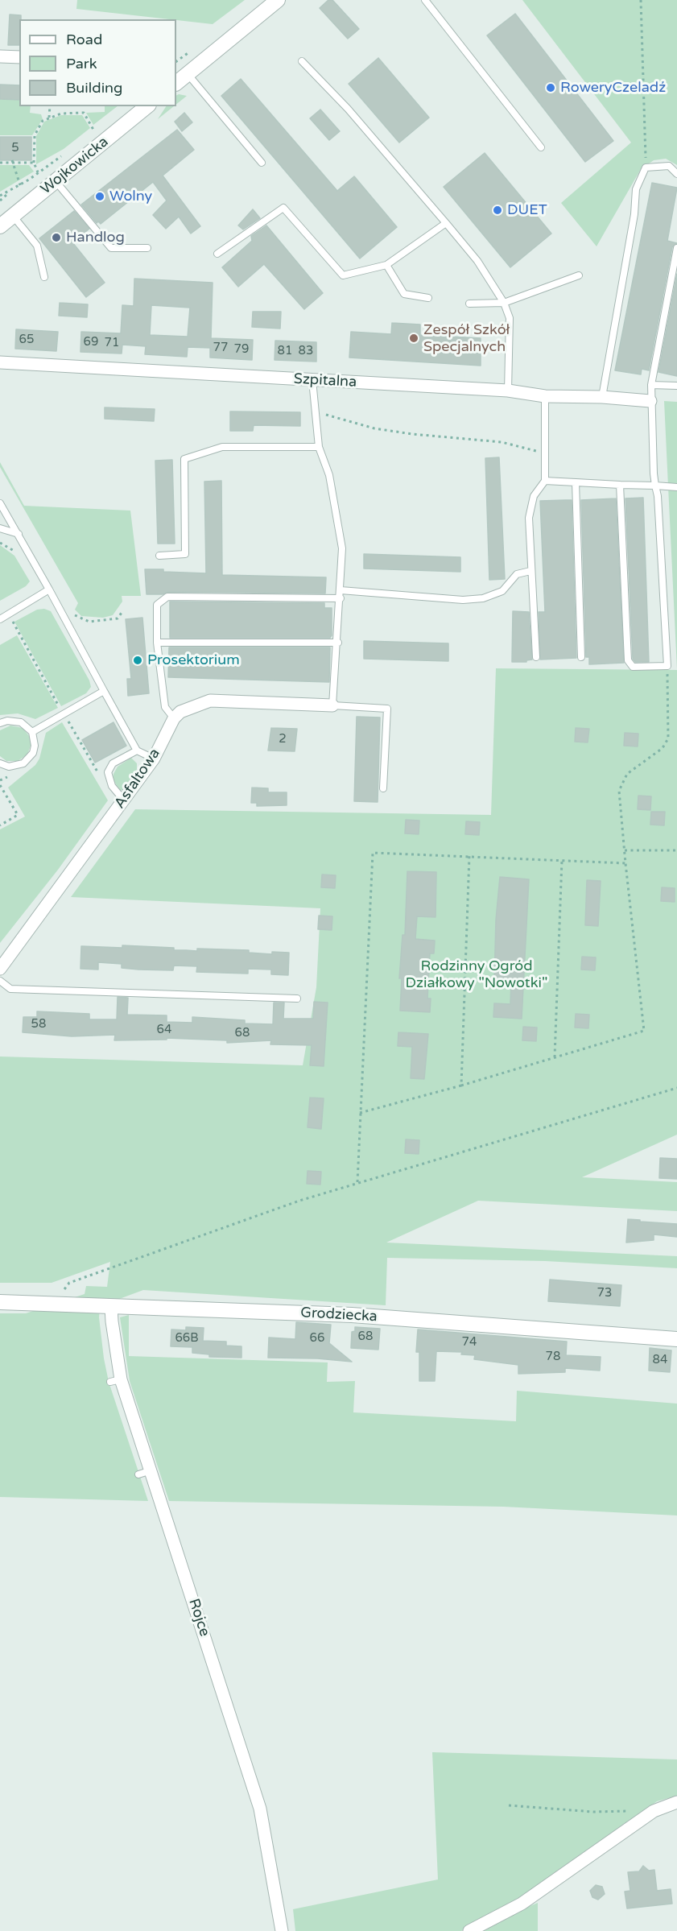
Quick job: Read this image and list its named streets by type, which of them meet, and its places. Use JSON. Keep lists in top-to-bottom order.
{
  "streets": {
    "street": [
      "Wojkowicka",
      "Szpitalna",
      "Asfaltowa",
      "Grodziecka",
      "Rojce"
    ]
  },
  "crossings": [
    ["Grodziecka", "Rojce"]
  ],
  "parks": ["Rodzinny Ogród Działkowy \"Nowotki\""],
  "places": [
    "RoweryCzeladź",
    "Wolny",
    "DUET",
    "Handlog",
    "Zespół Szkół Specjalnych",
    "Prosektorium"
  ],
  "house_numbers": [
    "5",
    "65",
    "69",
    "71",
    "77",
    "79",
    "81",
    "83",
    "2",
    "58",
    "64",
    "68",
    "73",
    "68",
    "66B",
    "66",
    "74",
    "78",
    "84"
  ],
  "legend": ["Road", "Park", "Building"]
}
